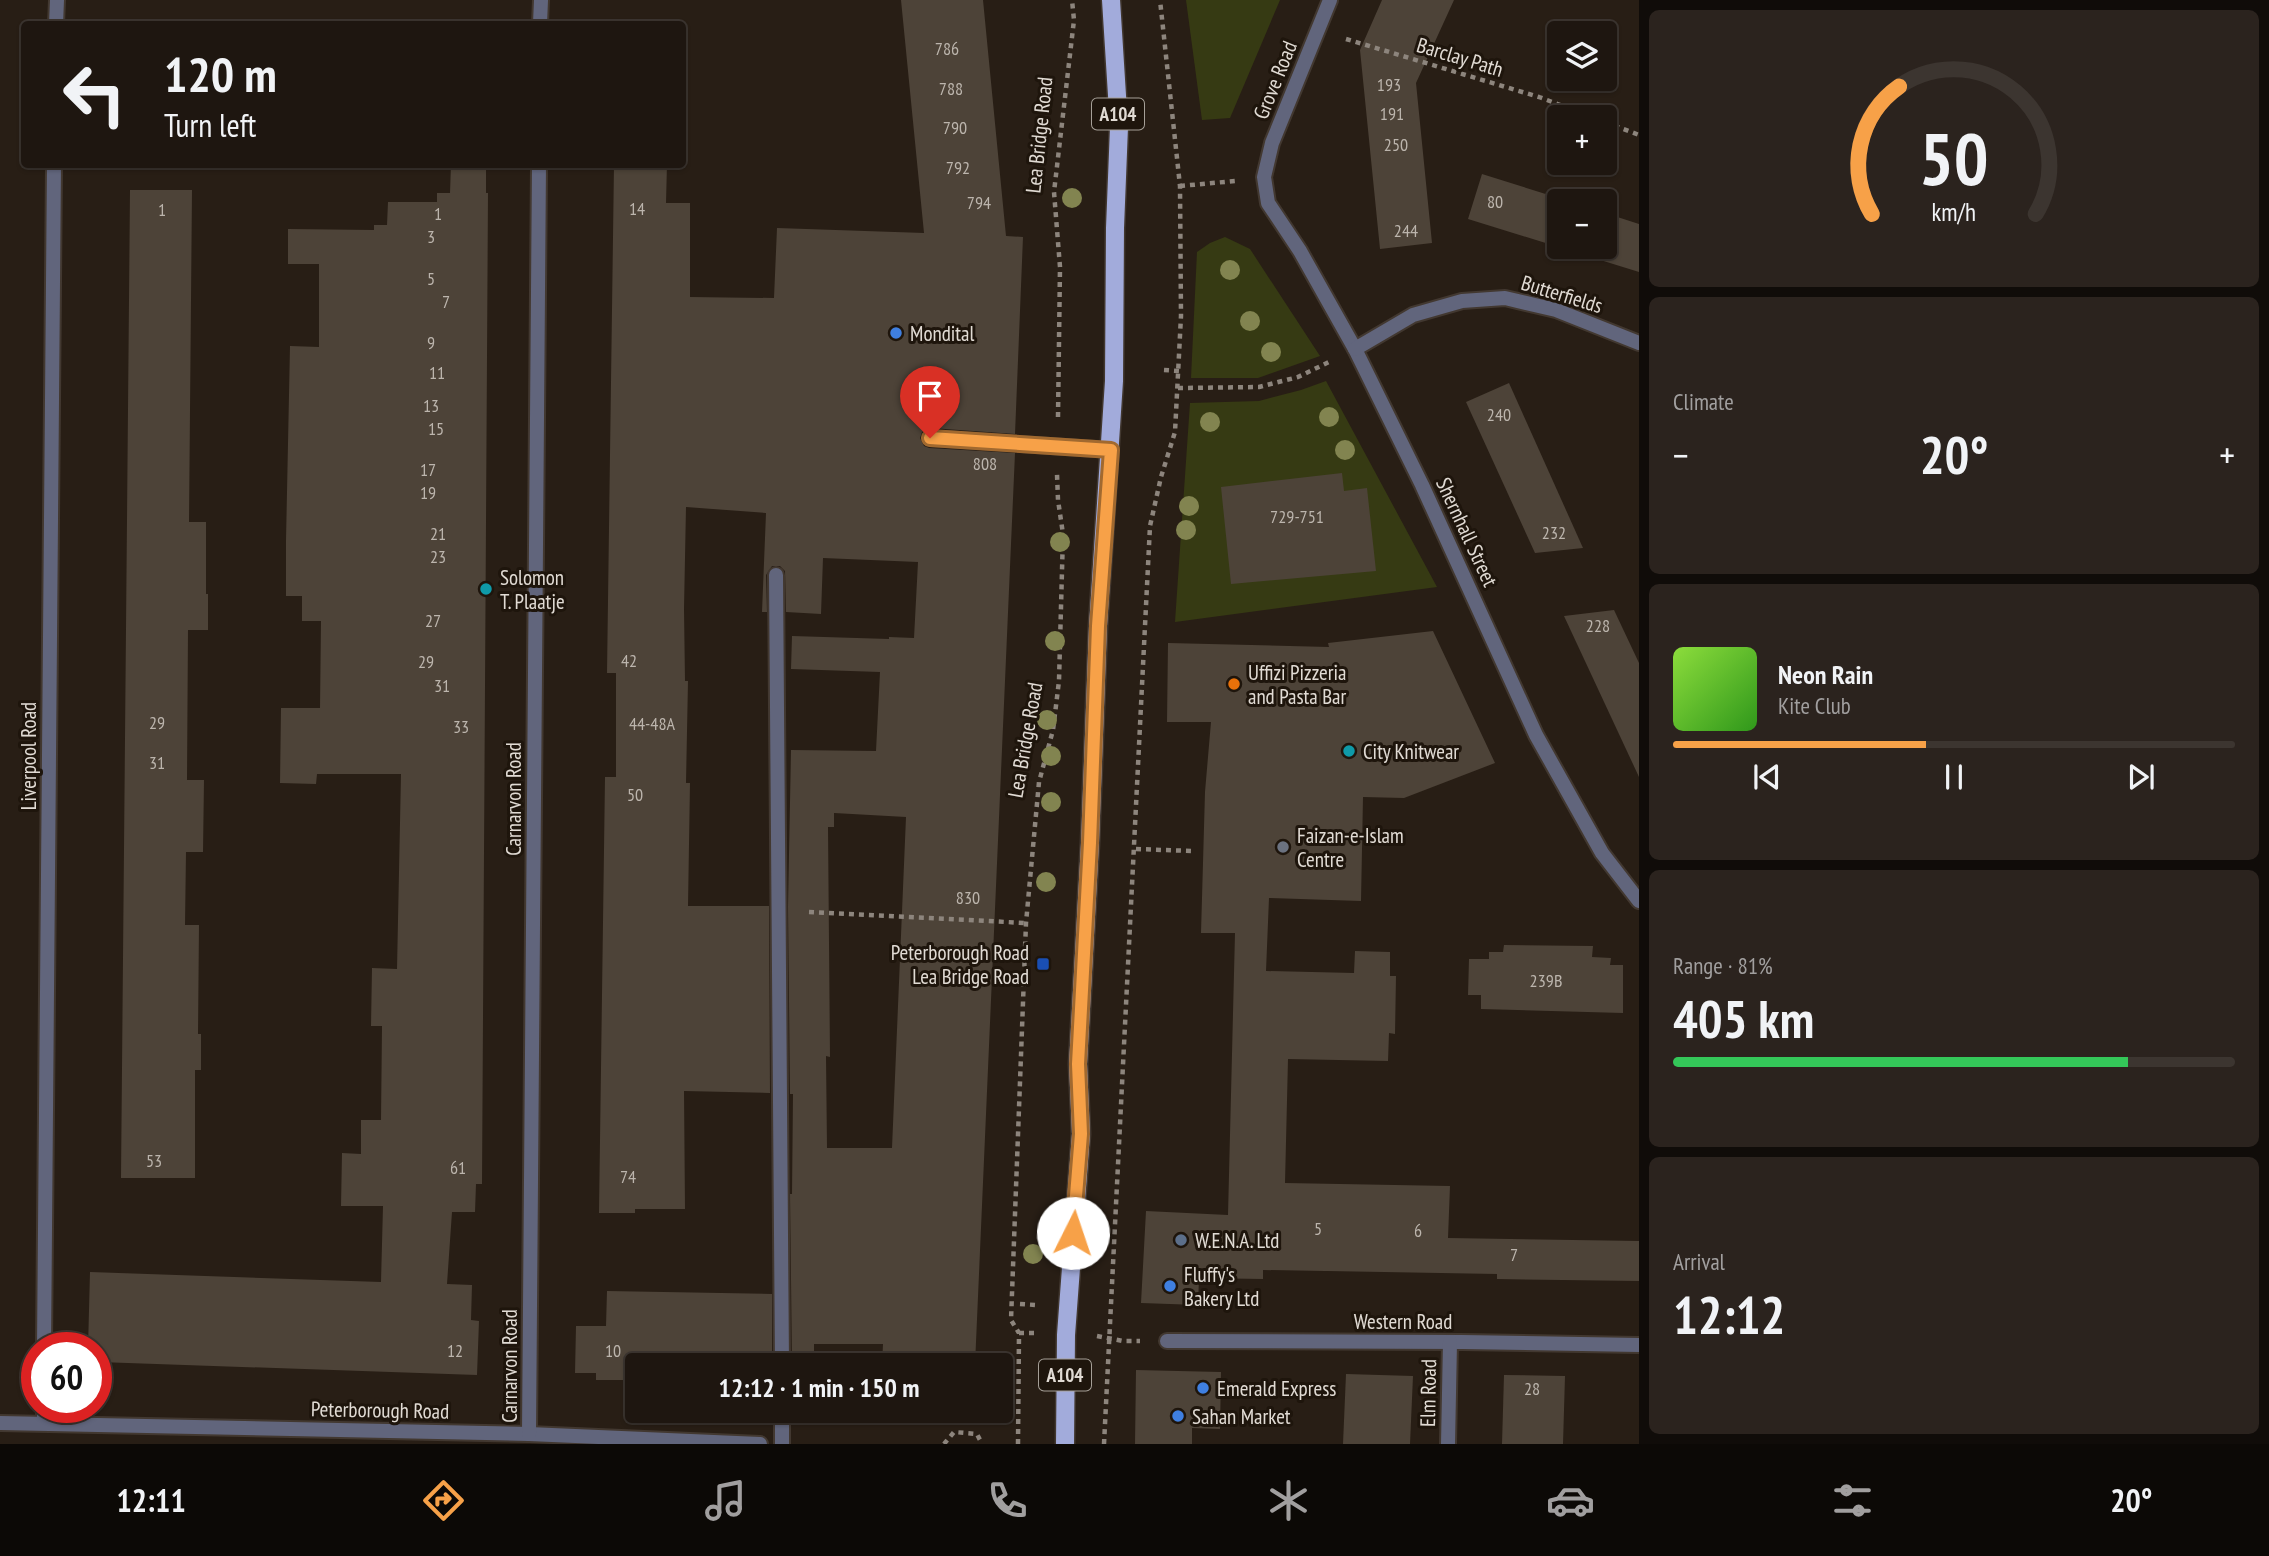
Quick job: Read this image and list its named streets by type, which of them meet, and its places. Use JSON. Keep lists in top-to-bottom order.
{
  "streets": {
    "main road": ["A104"],
    "street": [
      "Grove Road",
      "Butterfields",
      "Shernhall Street",
      "Liverpool Road",
      "Carnarvon Road",
      "Western Road",
      "Elm Road",
      "Peterborough Road"
    ],
    "path": ["Barclay Path", "Lea Bridge Road"]
  },
  "crossings": [
    ["Barclay Path", "Grove Road"],
    ["Grove Road", "Shernhall Street"],
    ["Butterfields", "Shernhall Street"],
    ["Carnarvon Road", "Peterborough Road"],
    ["Western Road", "Elm Road"]
  ],
  "places": {
    "other": [
      "Mondital",
      "Solomon T. Plaatje",
      "Uffizi Pizzeria and Pasta Bar",
      "City Knitwear",
      "Faizan-e-Islam Centre",
      "W.E.N.A. Ltd",
      "Fluffy's Bakery Ltd",
      "Emerald Express",
      "Sahan Market"
    ],
    "transit": ["Peterborough Road Lea Bridge Road"]
  },
  "house_numbers": [
    "786",
    "193",
    "788",
    "191",
    "790",
    "250",
    "792",
    "80",
    "794",
    "14",
    "1",
    "1",
    "244",
    "3",
    "5",
    "7",
    "9",
    "11",
    "13",
    "240",
    "15",
    "808",
    "17",
    "19",
    "729-751",
    "232",
    "21",
    "23",
    "27",
    "228",
    "42",
    "29",
    "31",
    "29",
    "44-48A",
    "33",
    "31",
    "50",
    "830",
    "239B",
    "53",
    "61",
    "74",
    "5",
    "6",
    "7",
    "12",
    "10",
    "28"
  ],
  "page": {
    "map_buttons": ["+", "−"],
    "turn": ["120 m", "Turn left"],
    "tile": [
      "Climate",
      ["Range · 81%", "405 km"],
      ["Arrival", "12:12"]
    ],
    "heat": ["−", "20°", "+"],
    "song": ["Neon Rain", "Kite Club"],
    "limit": "60",
    "trip": "12:12 · 1 min · 150 m",
    "tabs": ["12:11", "20°"],
    "gauge": ["50", "km/h"]
  }
}
